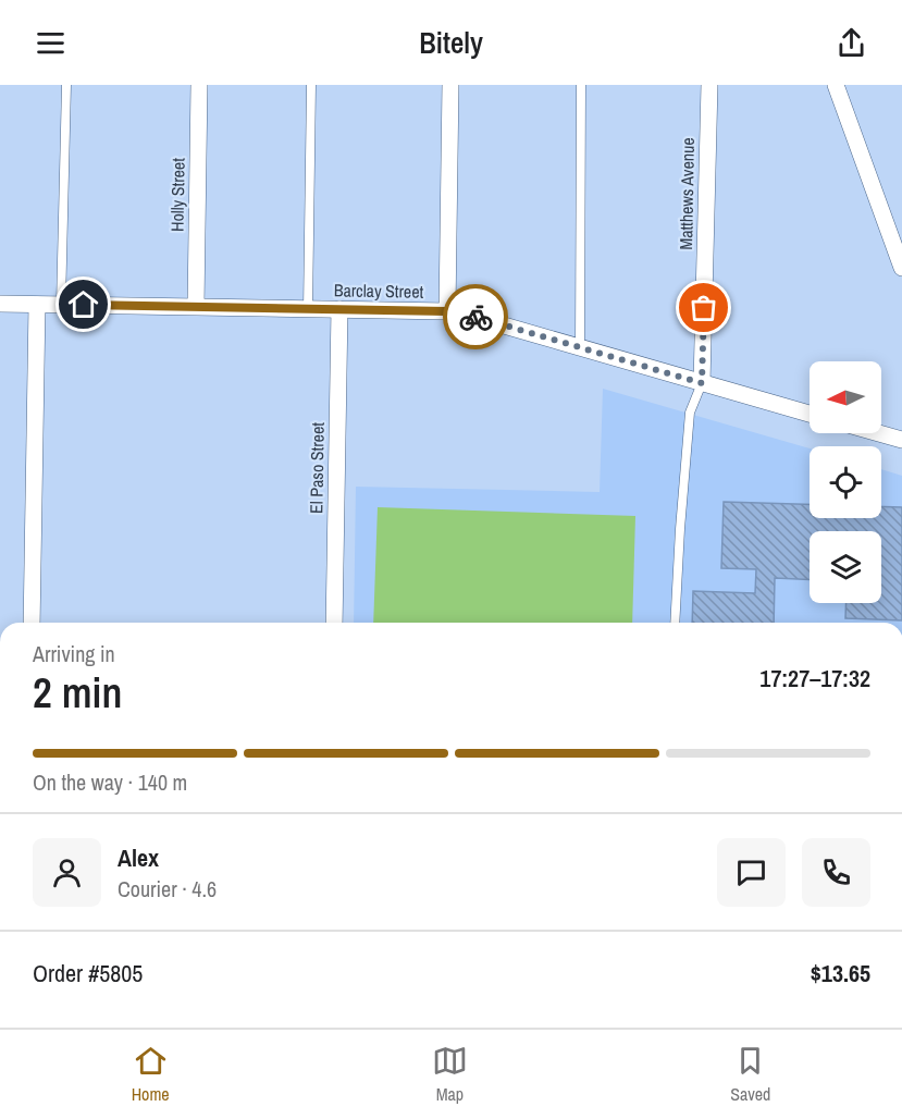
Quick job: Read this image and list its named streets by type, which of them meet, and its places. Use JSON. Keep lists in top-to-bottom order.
{
  "streets": {
    "street": [
      "Matthews Avenue",
      "Holly Street",
      "Barclay Street",
      "El Paso Street"
    ]
  },
  "crossings": [
    ["Matthews Avenue", "Barclay Street"],
    ["Holly Street", "Barclay Street"],
    ["Barclay Street", "El Paso Street"]
  ],
  "north": "left",
  "page": {
    "header": "Bitely",
    "heading": ["2 min", "Arriving in", "17:27–17:32"],
    "panel": [
      "Alex",
      "Courier · 4.6",
      "Order #5805",
      "$13.65"
    ],
    "bar": "On the way · 140 m",
    "tabs": ["Home", "Map", "Saved"]
  }
}
